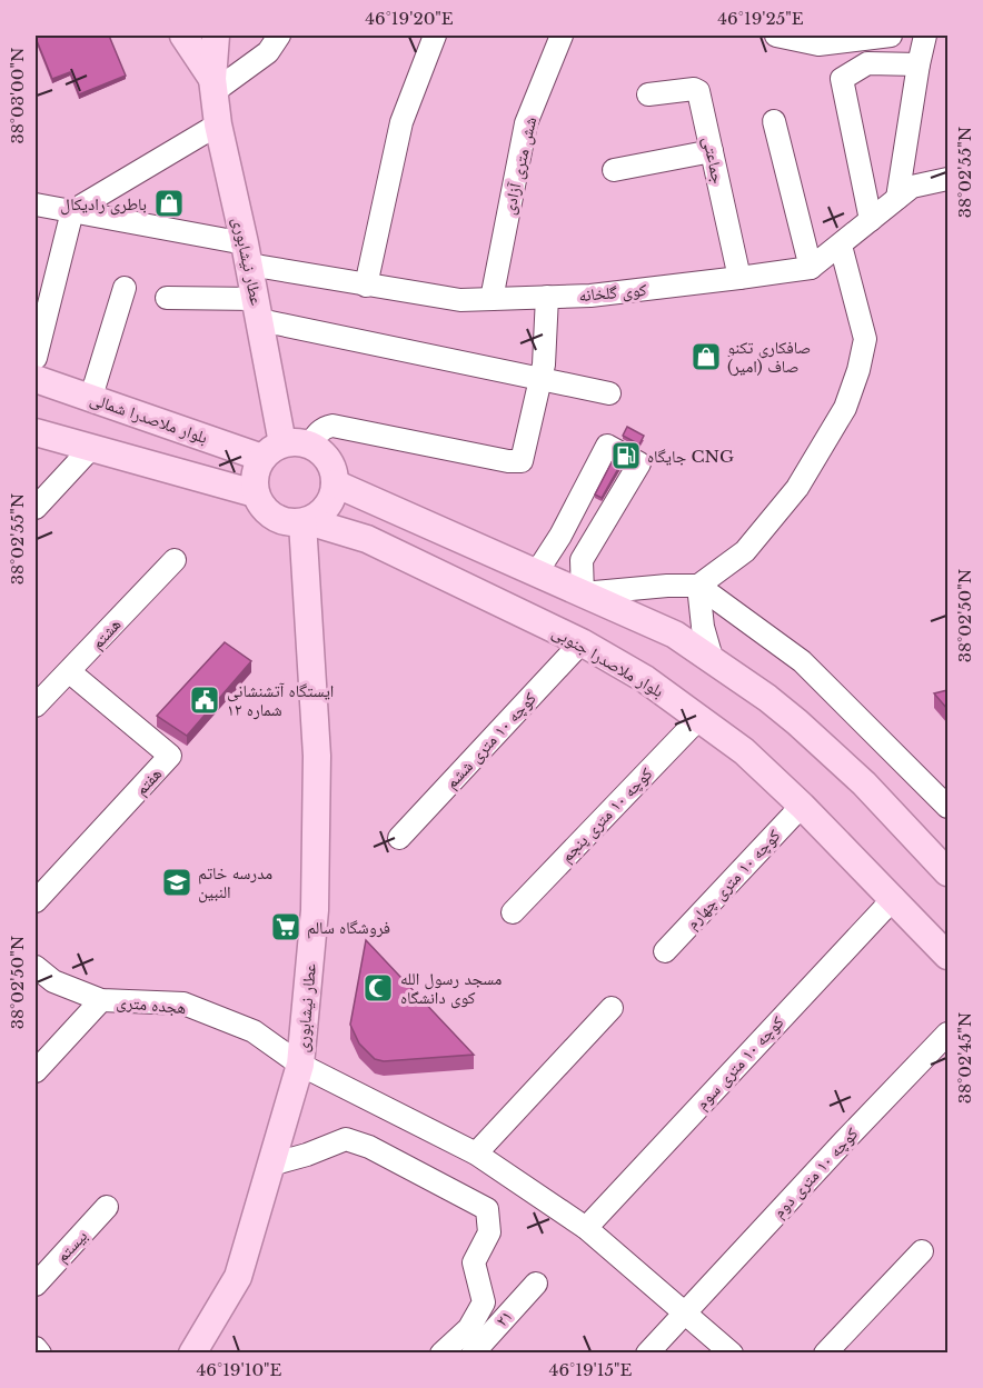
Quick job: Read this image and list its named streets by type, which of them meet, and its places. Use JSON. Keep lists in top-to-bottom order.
{
  "streets": {
    "main road": ["عطار نیشابوری", "بلوار ملاصدرا شمالی", "بلوار ملاصدرا جنوبی"],
    "street": [
      "جماعتی",
      "شش متری آزادی",
      "کوی گلخانه",
      "هشتم",
      "کوچه ۱۰ متری ششم",
      "هفتم",
      "کوچه ۱۰ متری پنجم",
      "کوچه ۱۰ متری چهارم",
      "هجده متری",
      "کوچه ۱۰ متری سوم",
      "کوچه ۱۰ متری دوم",
      "بیستم",
      "۲۱"
    ]
  },
  "crossings": [
    ["جماعتی", "کوی گلخانه"],
    ["شش متری آزادی", "کوی گلخانه"],
    ["عطار نیشابوری", "کوی گلخانه"],
    ["عطار نیشابوری", "بلوار ملاصدرا شمالی"],
    ["عطار نیشابوری", "بلوار ملاصدرا جنوبی"],
    ["عطار نیشابوری", "هجده متری"],
    ["بلوار ملاصدرا شمالی", "بلوار ملاصدرا جنوبی"],
    ["هشتم", "هفتم"],
    ["بلوار ملاصدرا جنوبی", "کوچه ۱۰ متری ششم"],
    ["بلوار ملاصدرا جنوبی", "کوچه ۱۰ متری پنجم"],
    ["بلوار ملاصدرا جنوبی", "کوچه ۱۰ متری چهارم"],
    ["بلوار ملاصدرا جنوبی", "کوچه ۱۰ متری سوم"],
    ["هجده متری", "کوچه ۱۰ متری سوم"],
    ["هجده متری", "کوچه ۱۰ متری دوم"]
  ],
  "places": {
    "shop": ["باطری رادیکال", "صافکاری تکنو صاف (امیر)"],
    "fuel station": ["جایگاه CNG"],
    "public building": ["ایستگاه آتشنشانی شماره ۱۲"],
    "school or university": ["مدرسه خاتم النبین"],
    "supermarket": ["فروشگاه سالم"],
    "mosque": ["مسجد رسول الله کوی دانشگاه"]
  },
  "coordinates": [
    "46°19'20\"E",
    "46°19'25\"E",
    "38°03'00\"N",
    "38°02'55\"N",
    "38°02'50\"N",
    "38°02'45\"N",
    "46°19'10\"E",
    "46°19'15\"E"
  ]
}
